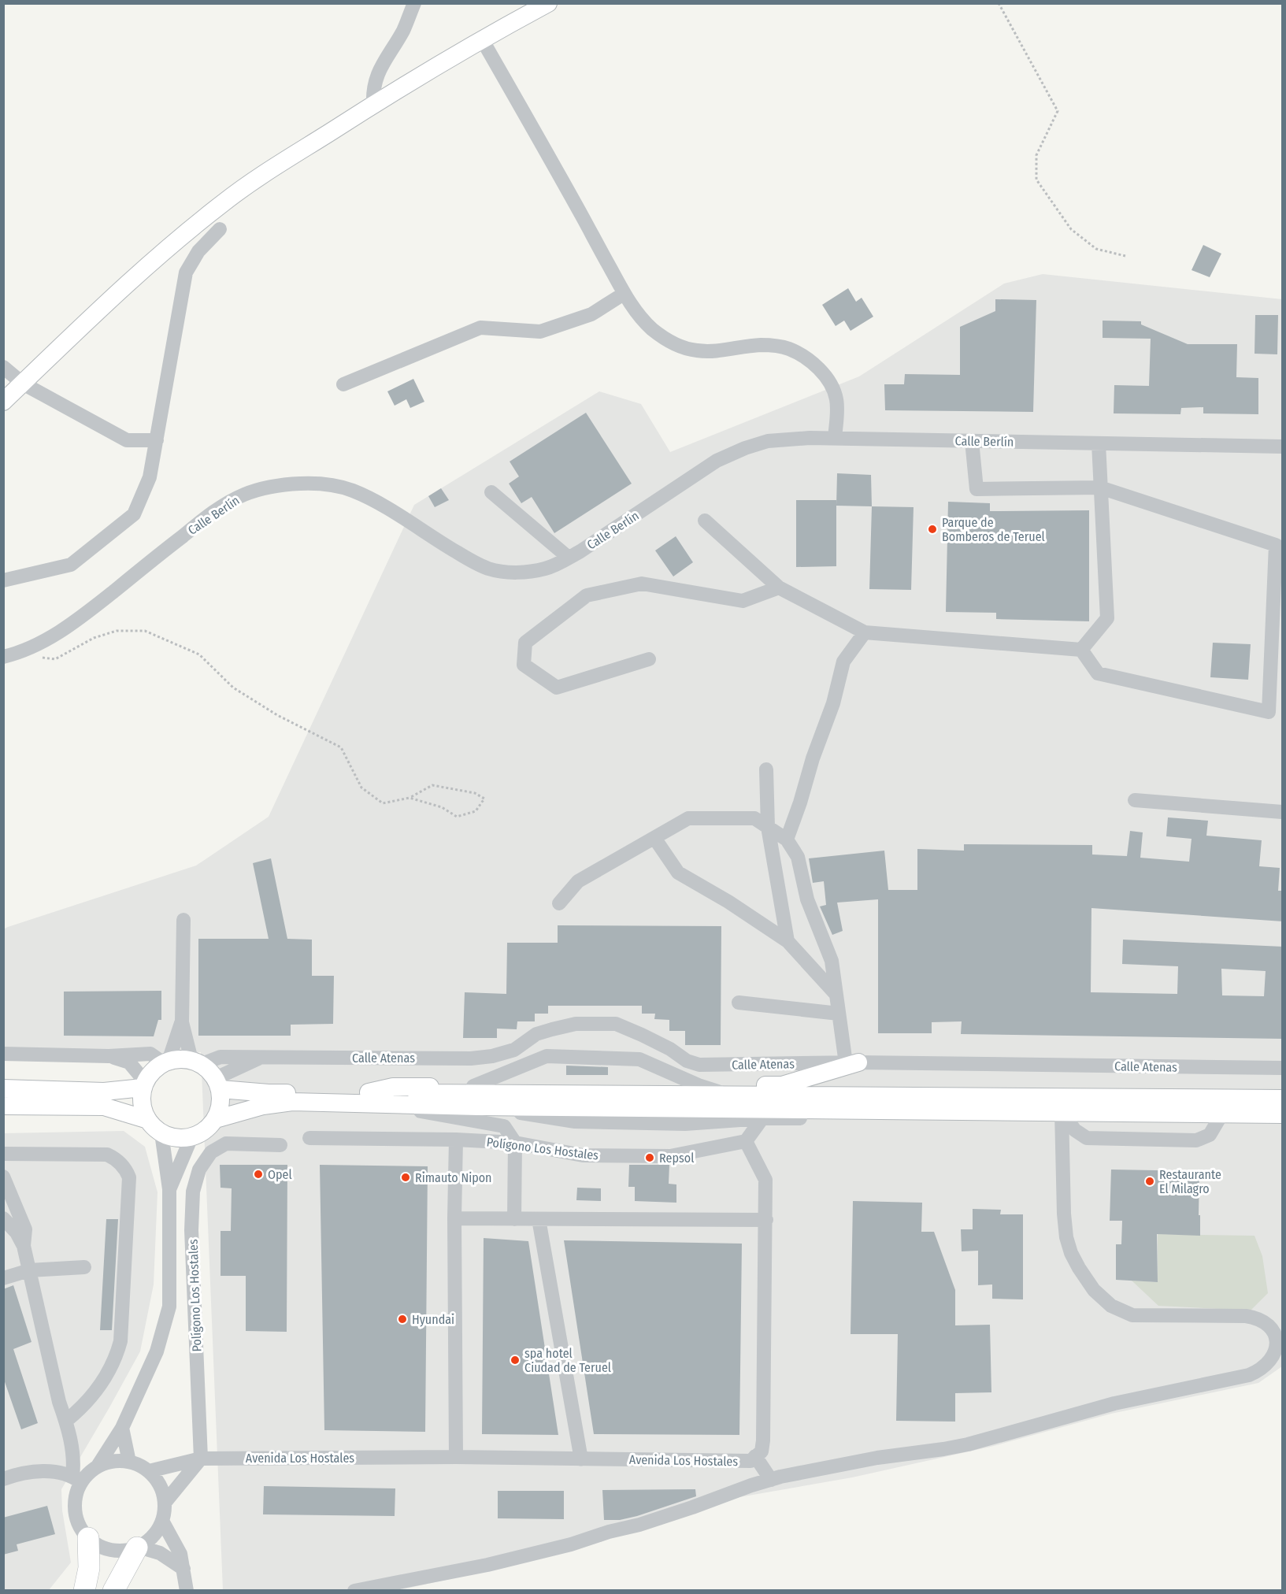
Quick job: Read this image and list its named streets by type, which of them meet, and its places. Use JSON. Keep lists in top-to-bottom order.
{
  "streets": {
    "street": [
      "Calle Berlín",
      "Calle Atenas",
      "Polígono Los Hostales",
      "Avenida Los Hostales"
    ]
  },
  "crossings": [
    ["Polígono Los Hostales", "Avenida Los Hostales"]
  ],
  "places": [
    "Parque de Bomberos de Teruel",
    "Repsol",
    "Opel",
    "Rimauto Nipon",
    "Restaurante El Milagro",
    "Hyundai",
    "spa hotel Ciudad de Teruel"
  ]
}
